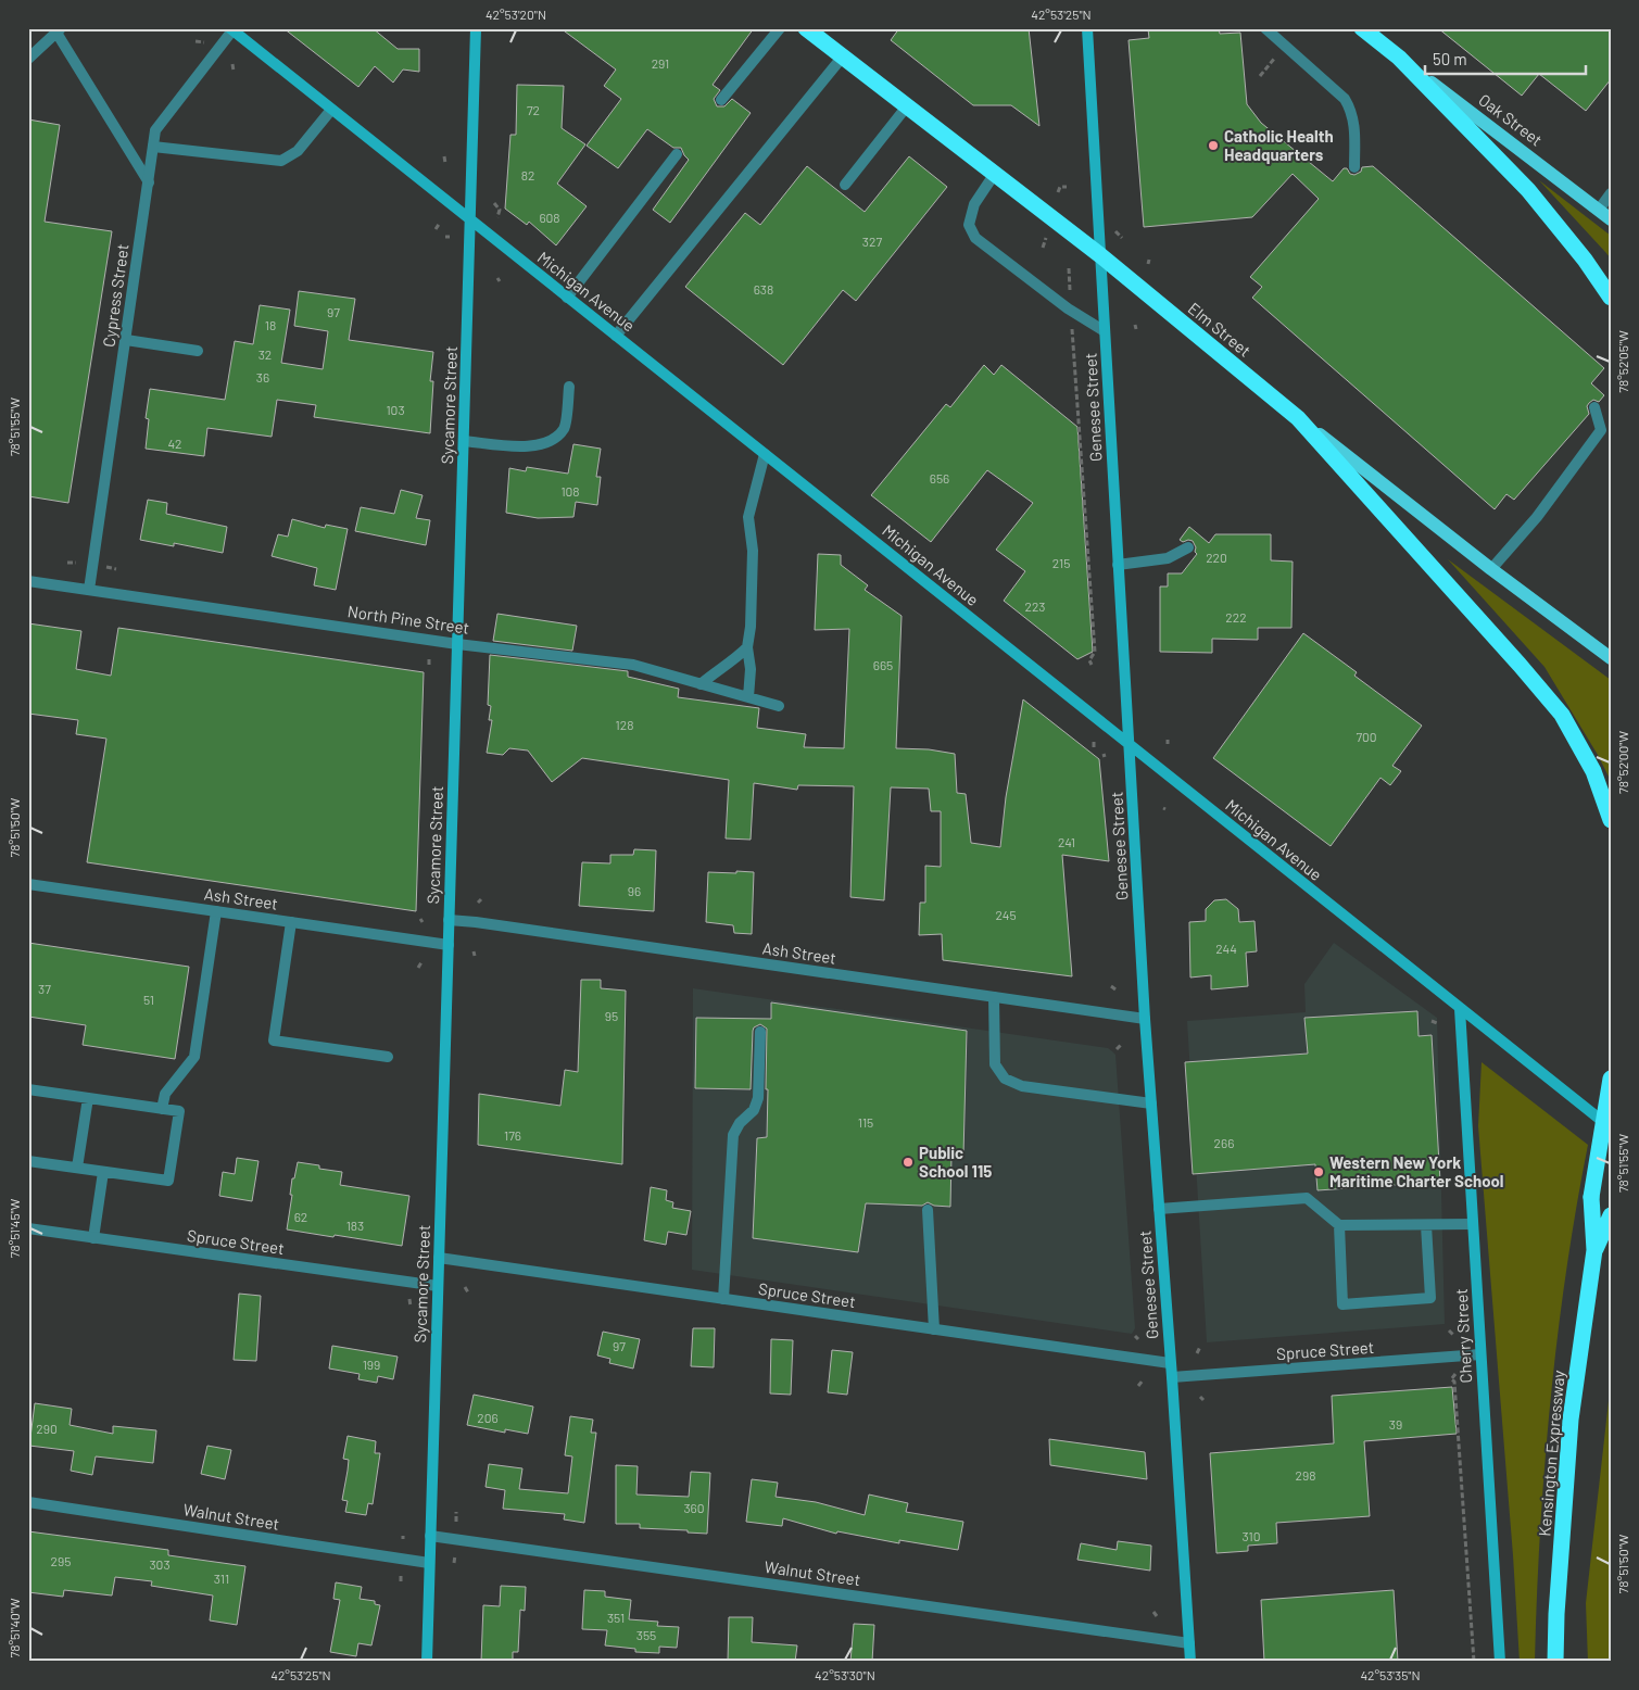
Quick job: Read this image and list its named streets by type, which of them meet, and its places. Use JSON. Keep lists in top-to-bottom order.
{
  "streets": {
    "highway": ["Oak Street", "Elm Street", "Kensington Expressway"],
    "street": [
      "Michigan Avenue",
      "Cypress Street",
      "Sycamore Street",
      "Genesee Street",
      "North Pine Street",
      "Ash Street",
      "Spruce Street",
      "Cherry Street",
      "Walnut Street"
    ]
  },
  "crossings": [
    ["Michigan Avenue", "Cypress Street"],
    ["Michigan Avenue", "Sycamore Street"],
    ["Michigan Avenue", "Genesee Street"],
    ["Michigan Avenue", "Cherry Street"],
    ["Cypress Street", "North Pine Street"],
    ["Elm Street", "Genesee Street"],
    ["Sycamore Street", "North Pine Street"],
    ["Sycamore Street", "Ash Street"],
    ["Sycamore Street", "Spruce Street"],
    ["Sycamore Street", "Walnut Street"],
    ["Genesee Street", "Ash Street"],
    ["Genesee Street", "Spruce Street"],
    ["Genesee Street", "Walnut Street"],
    ["Spruce Street", "Cherry Street"]
  ],
  "places": ["Catholic Health Headquarters", "Public School 115", "Western New York Maritime Charter School"],
  "house_numbers": [
    "291",
    "72",
    "82",
    "608",
    "327",
    "638",
    "97",
    "18",
    "32",
    "36",
    "103",
    "42",
    "656",
    "108",
    "220",
    "215",
    "223",
    "222",
    "665",
    "128",
    "700",
    "241",
    "96",
    "245",
    "244",
    "37",
    "51",
    "95",
    "115",
    "176",
    "266",
    "62",
    "183",
    "97",
    "199",
    "206",
    "39",
    "290",
    "298",
    "360",
    "310",
    "295",
    "303",
    "311",
    "351",
    "355"
  ],
  "scale_bar": "50 m",
  "coordinates": [
    "42°53'20\"N",
    "42°53'25\"N",
    "78°52'05\"W",
    "78°51'55\"W",
    "78°52'00\"W",
    "78°51'50\"W",
    "78°51'45\"W",
    "78°51'40\"W",
    "42°53'30\"N",
    "42°53'35\"N"
  ]
}
